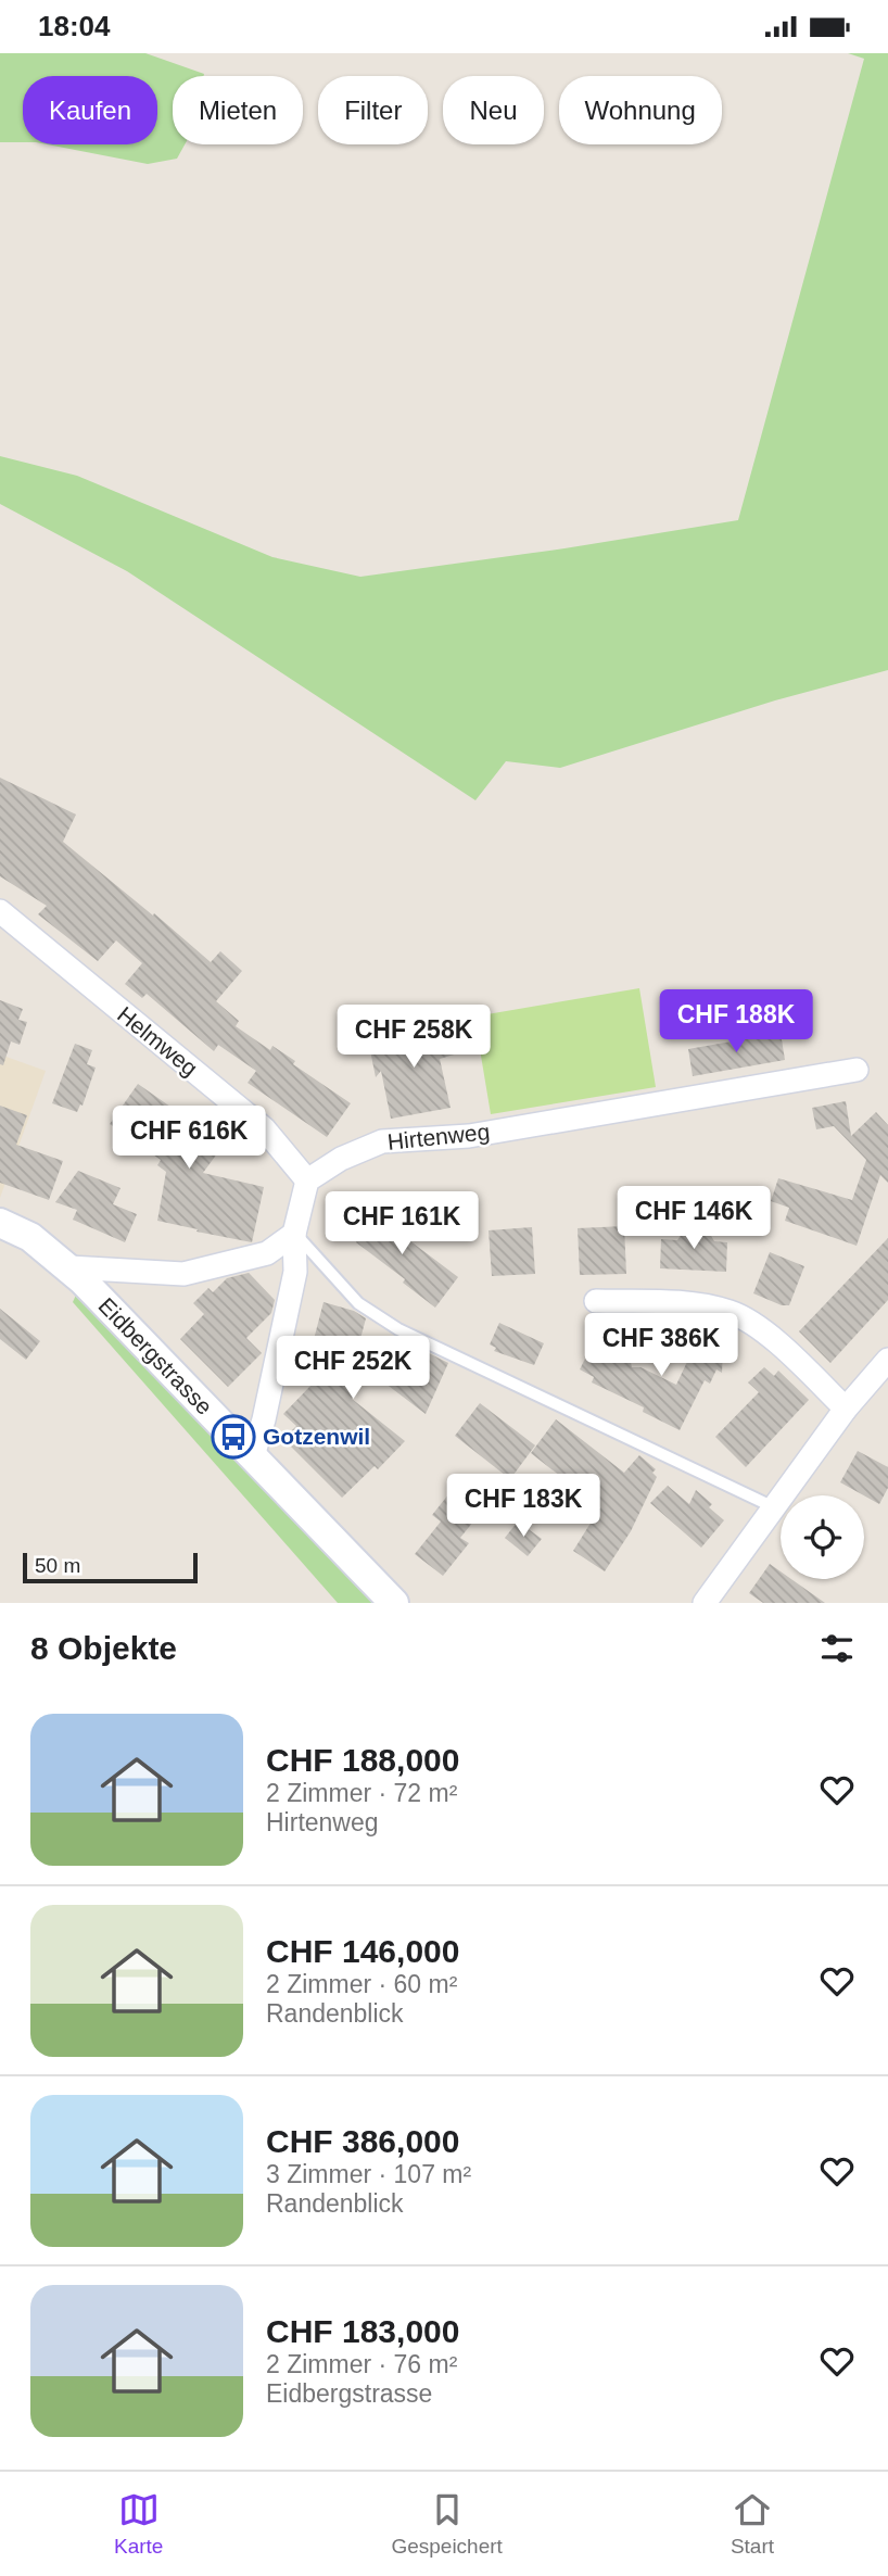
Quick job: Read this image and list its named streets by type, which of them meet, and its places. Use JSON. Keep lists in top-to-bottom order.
{
  "streets": {
    "street": ["Helmweg", "Hirtenweg", "Eidbergstrasse"]
  },
  "crossings": [
    ["Helmweg", "Hirtenweg"]
  ],
  "places": {
    "bus stop": ["Gotzenwil"]
  },
  "scale_bar": "50 m",
  "page": {
    "status": "18:04",
    "chip": [
      "Kaufen",
      "Mieten",
      "Filter",
      "Neu",
      "Wohnung"
    ],
    "price": [
      "CHF 188K",
      "CHF 258K",
      "CHF 616K",
      "CHF 146K",
      "CHF 161K",
      "CHF 386K",
      "CHF 252K",
      "CHF 183K"
    ],
    "scale": "50 m",
    "heading": "8 Objekte",
    "list": [
      {
        "name": "CHF 188,000",
        "note": "2 Zimmer · 72 m² · Hirtenweg"
      },
      {
        "name": "CHF 146,000",
        "note": "2 Zimmer · 60 m² · Randenblick"
      },
      {
        "name": "CHF 386,000",
        "note": "3 Zimmer · 107 m² · Randenblick"
      },
      {
        "name": "CHF 183,000",
        "note": "2 Zimmer · 76 m² · Eidbergstrasse"
      }
    ],
    "tabs": ["Karte", "Gespeichert", "Start"]
  }
}
